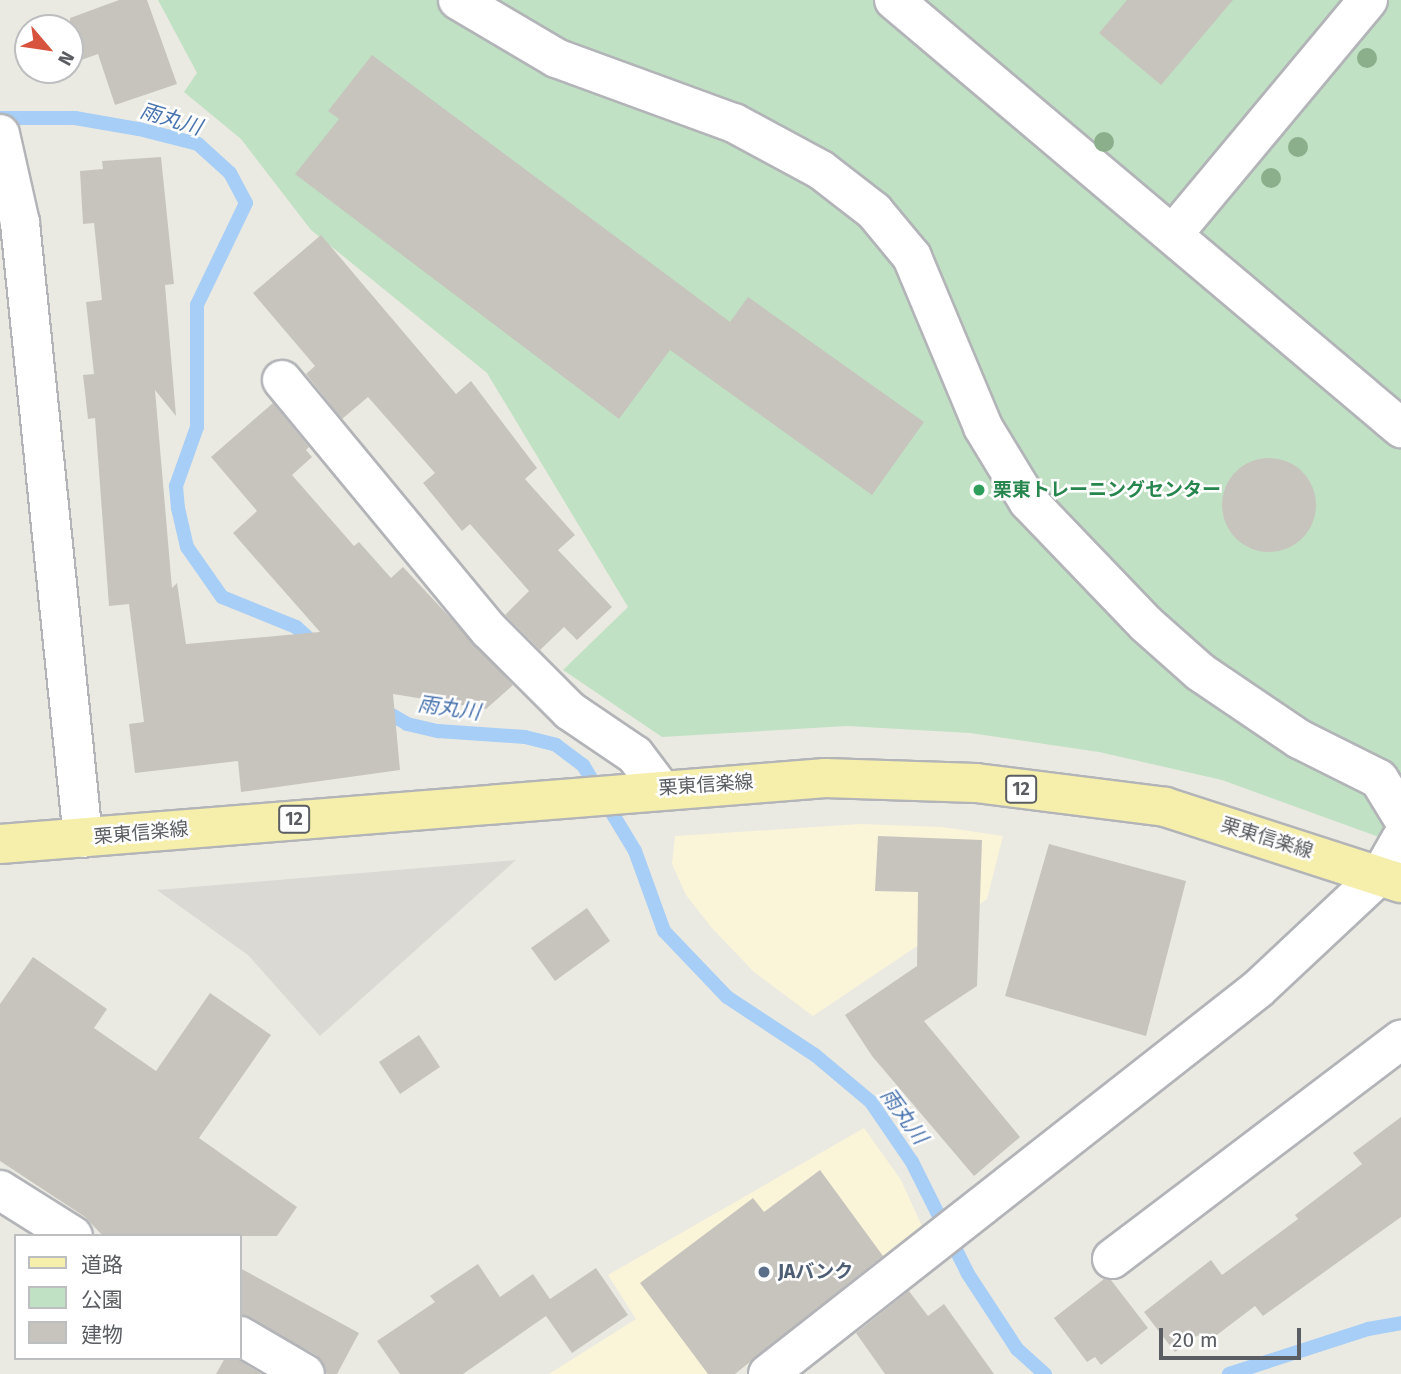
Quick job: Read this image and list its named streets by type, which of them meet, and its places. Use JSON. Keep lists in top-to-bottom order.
{
  "streets": {
    "main road": ["栗東信楽線", "12"]
  },
  "water": ["雨丸川"],
  "places": ["栗東トレーニングセンター", "JAバンク"],
  "legend": ["道路", "公園", "建物"],
  "scale_bar": "20 m",
  "north": "bottom right"
}
